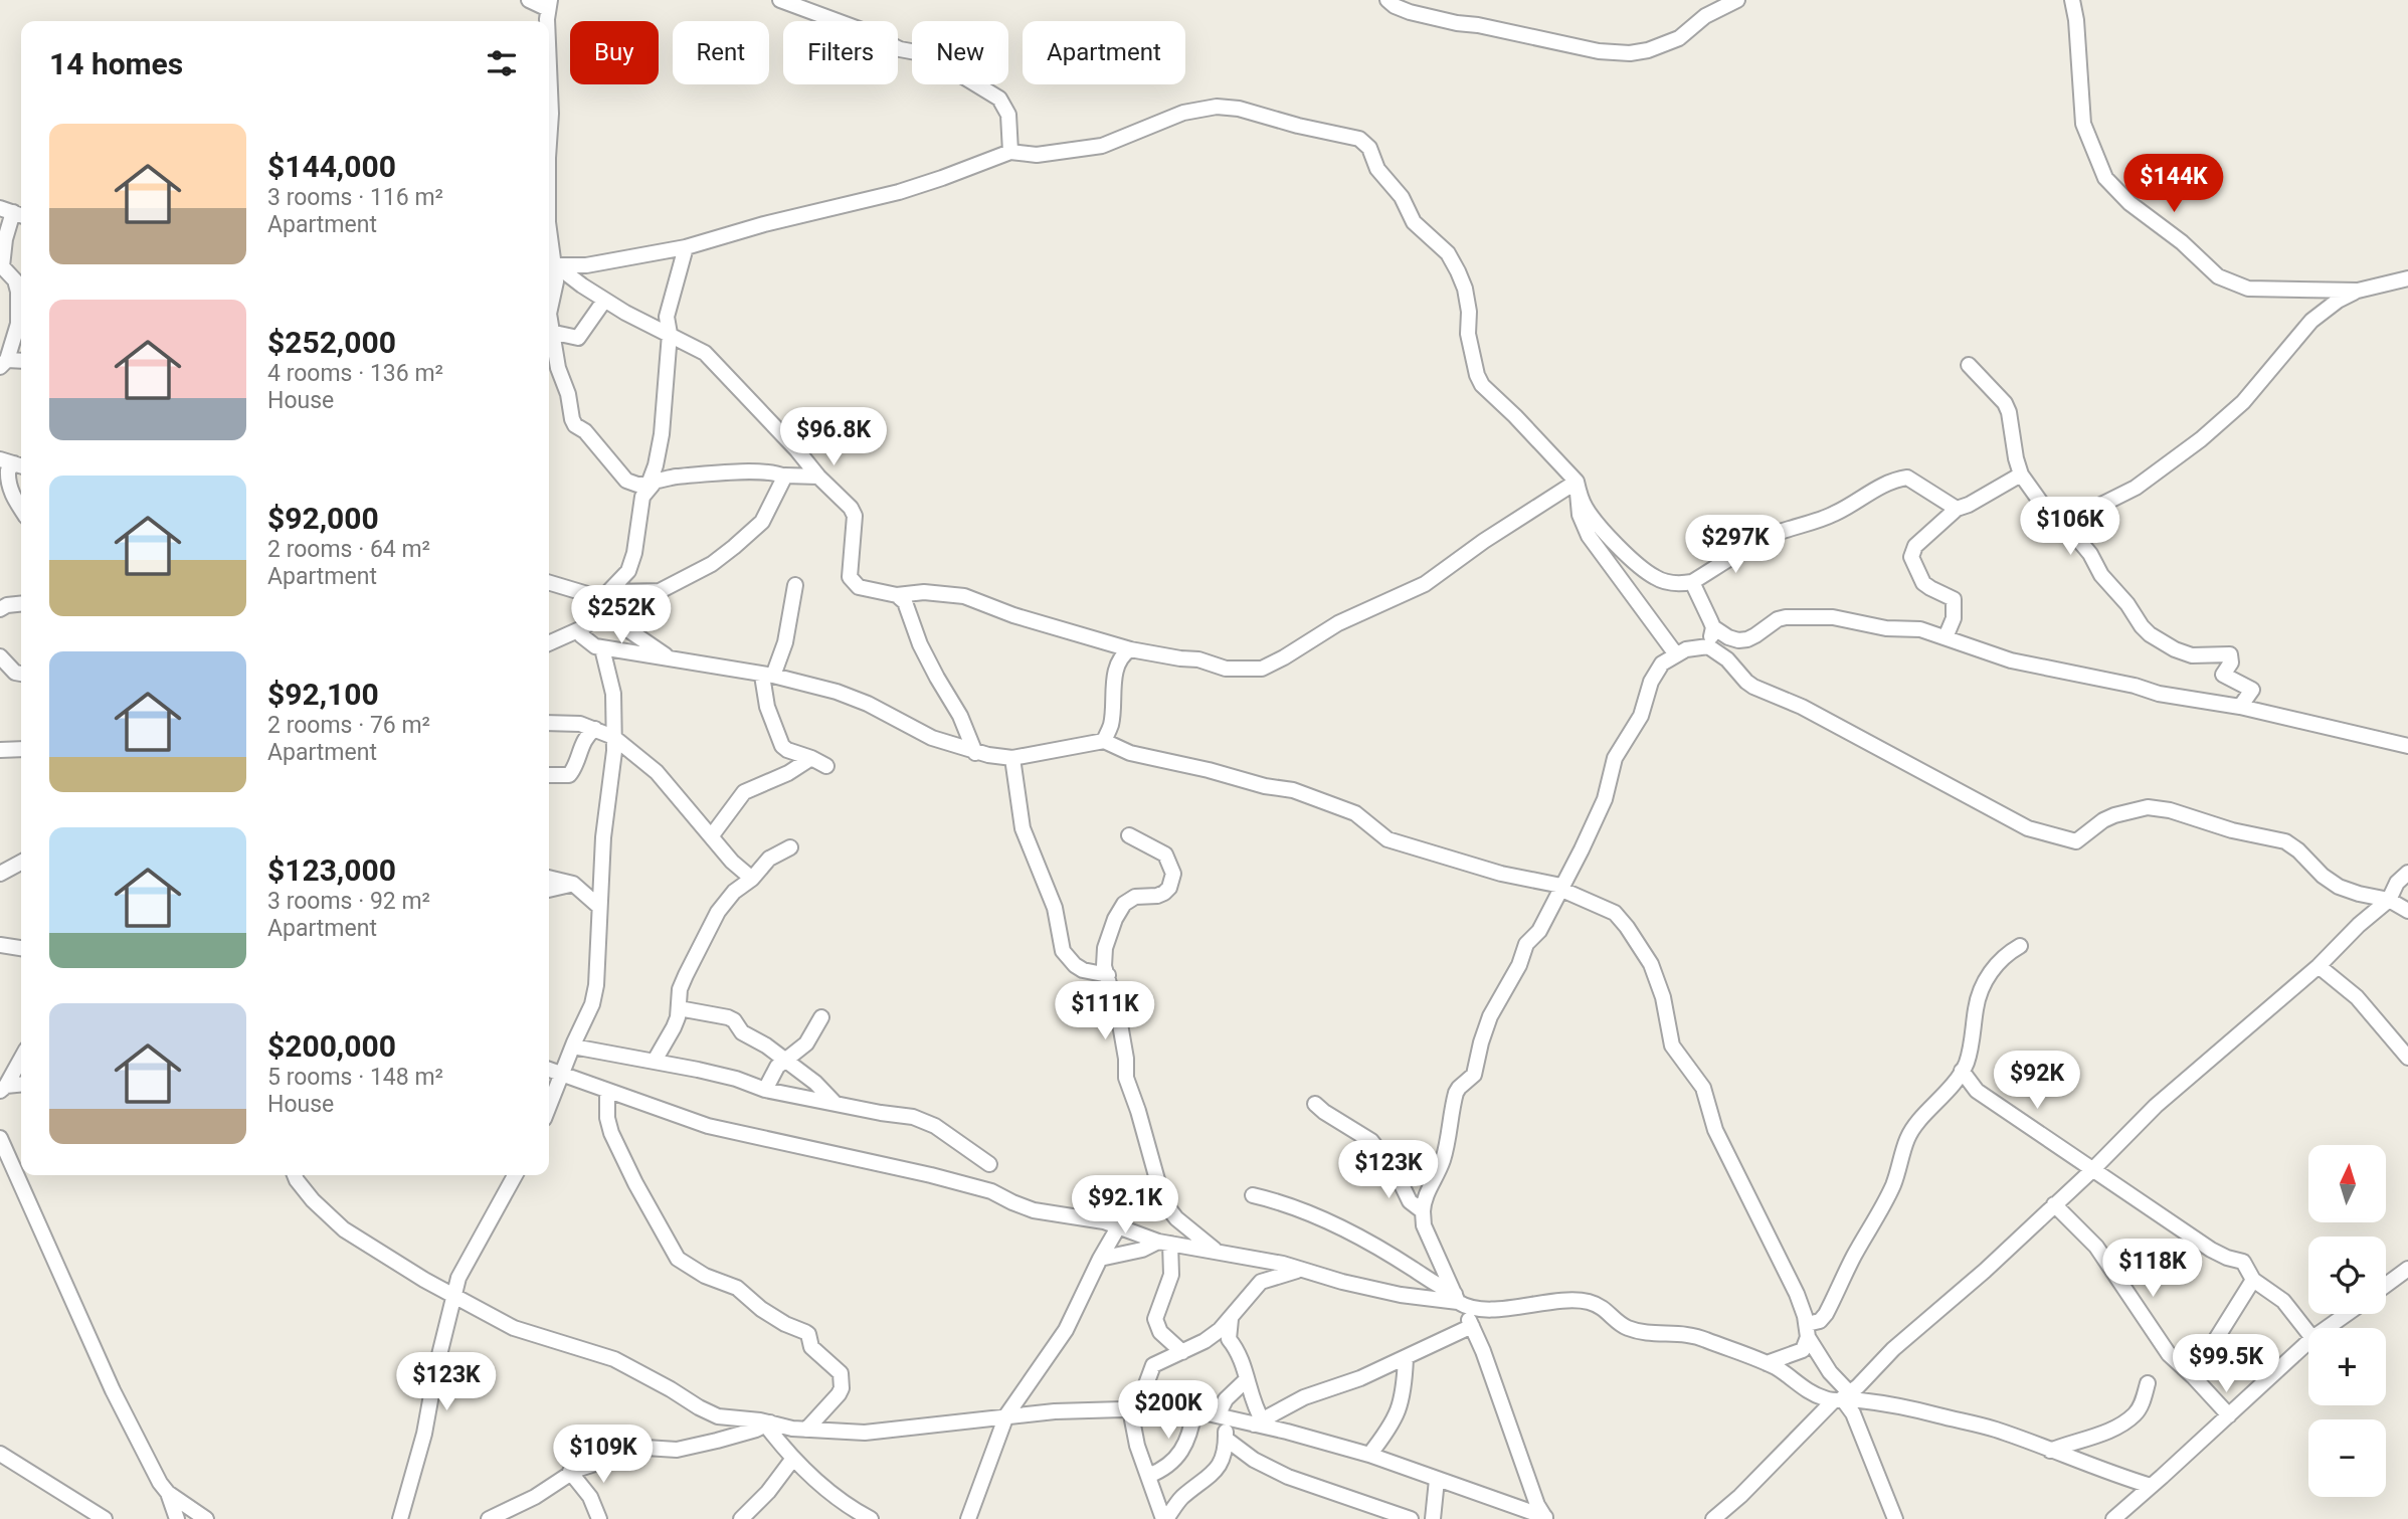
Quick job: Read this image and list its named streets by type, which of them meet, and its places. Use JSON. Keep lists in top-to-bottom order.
{
  "north": "top",
  "page": {
    "chip": [
      "Buy",
      "Rent",
      "Filters",
      "New",
      "Apartment"
    ],
    "heading": "14 homes",
    "list": [
      {
        "name": "$144,000",
        "note": "3 rooms · 116 m² · Apartment"
      },
      {
        "name": "$252,000",
        "note": "4 rooms · 136 m² · House"
      },
      {
        "name": "$92,000",
        "note": "2 rooms · 64 m² · Apartment"
      },
      {
        "name": "$92,100",
        "note": "2 rooms · 76 m² · Apartment"
      },
      {
        "name": "$123,000",
        "note": "3 rooms · 92 m² · Apartment"
      },
      {
        "name": "$200,000",
        "note": "5 rooms · 148 m² · House"
      }
    ],
    "price": [
      "$144K",
      "$96.8K",
      "$106K",
      "$297K",
      "$252K",
      "$111K",
      "$92K",
      "$123K",
      "$92.1K",
      "$118K",
      "$99.5K",
      "$123K",
      "$200K",
      "$109K"
    ],
    "map_buttons": ["+", "−"]
  }
}
